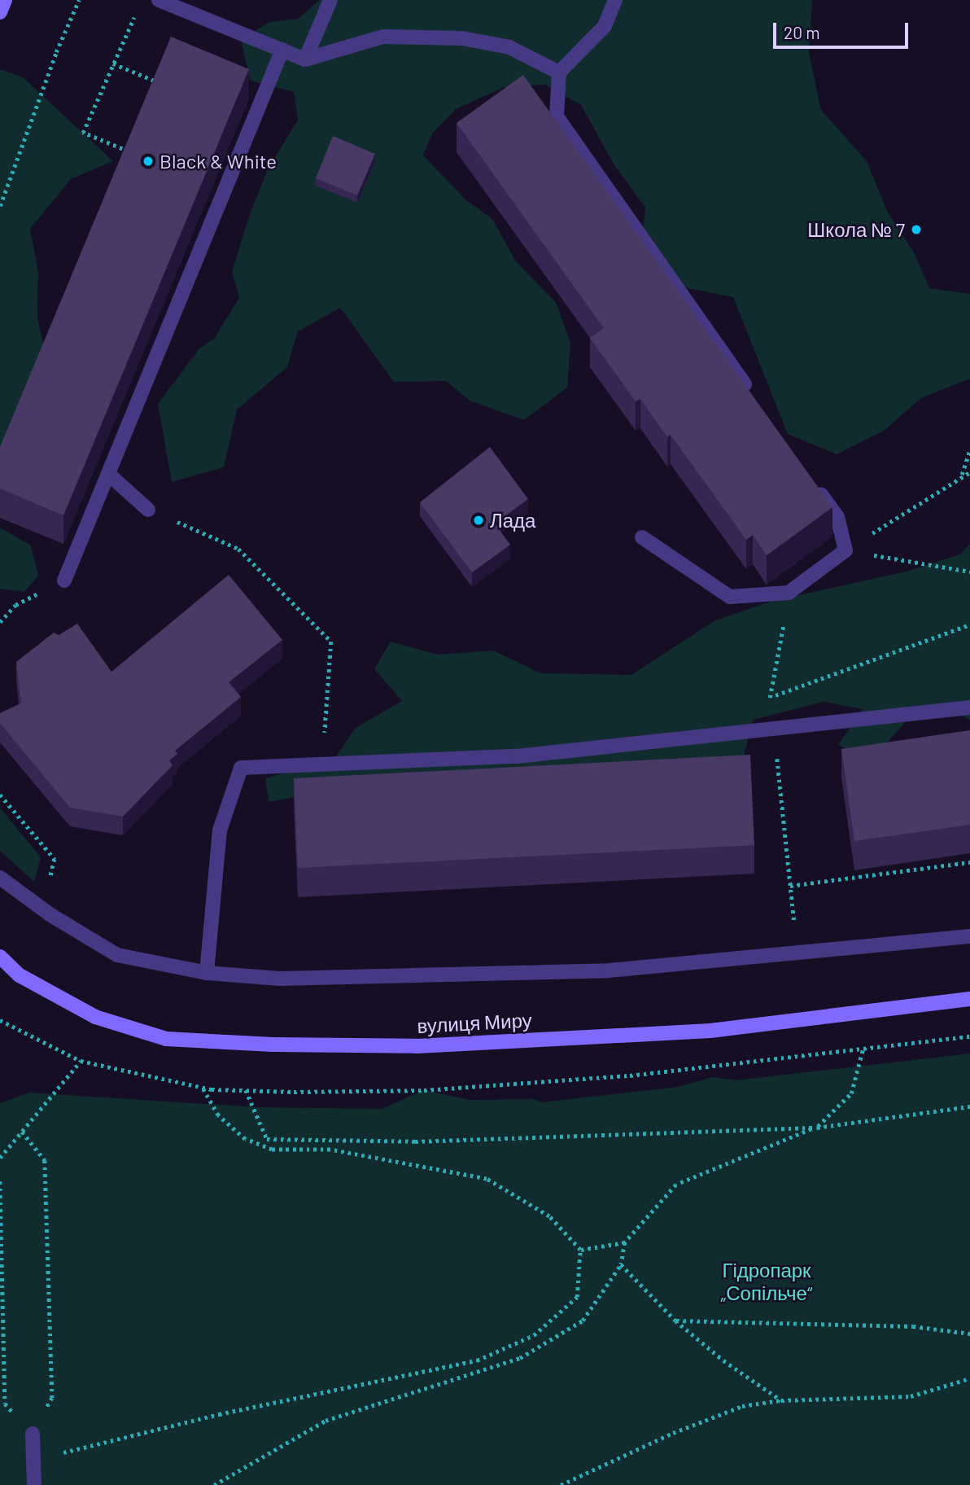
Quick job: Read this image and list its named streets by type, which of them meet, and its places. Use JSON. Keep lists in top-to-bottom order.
{
  "streets": {
    "main road": ["вулиця Миру"]
  },
  "parks": ["Гідропарк „Сопільче“"],
  "places": ["Black & White", "Школа № 7", "Лада"],
  "scale_bar": "20 m"
}
